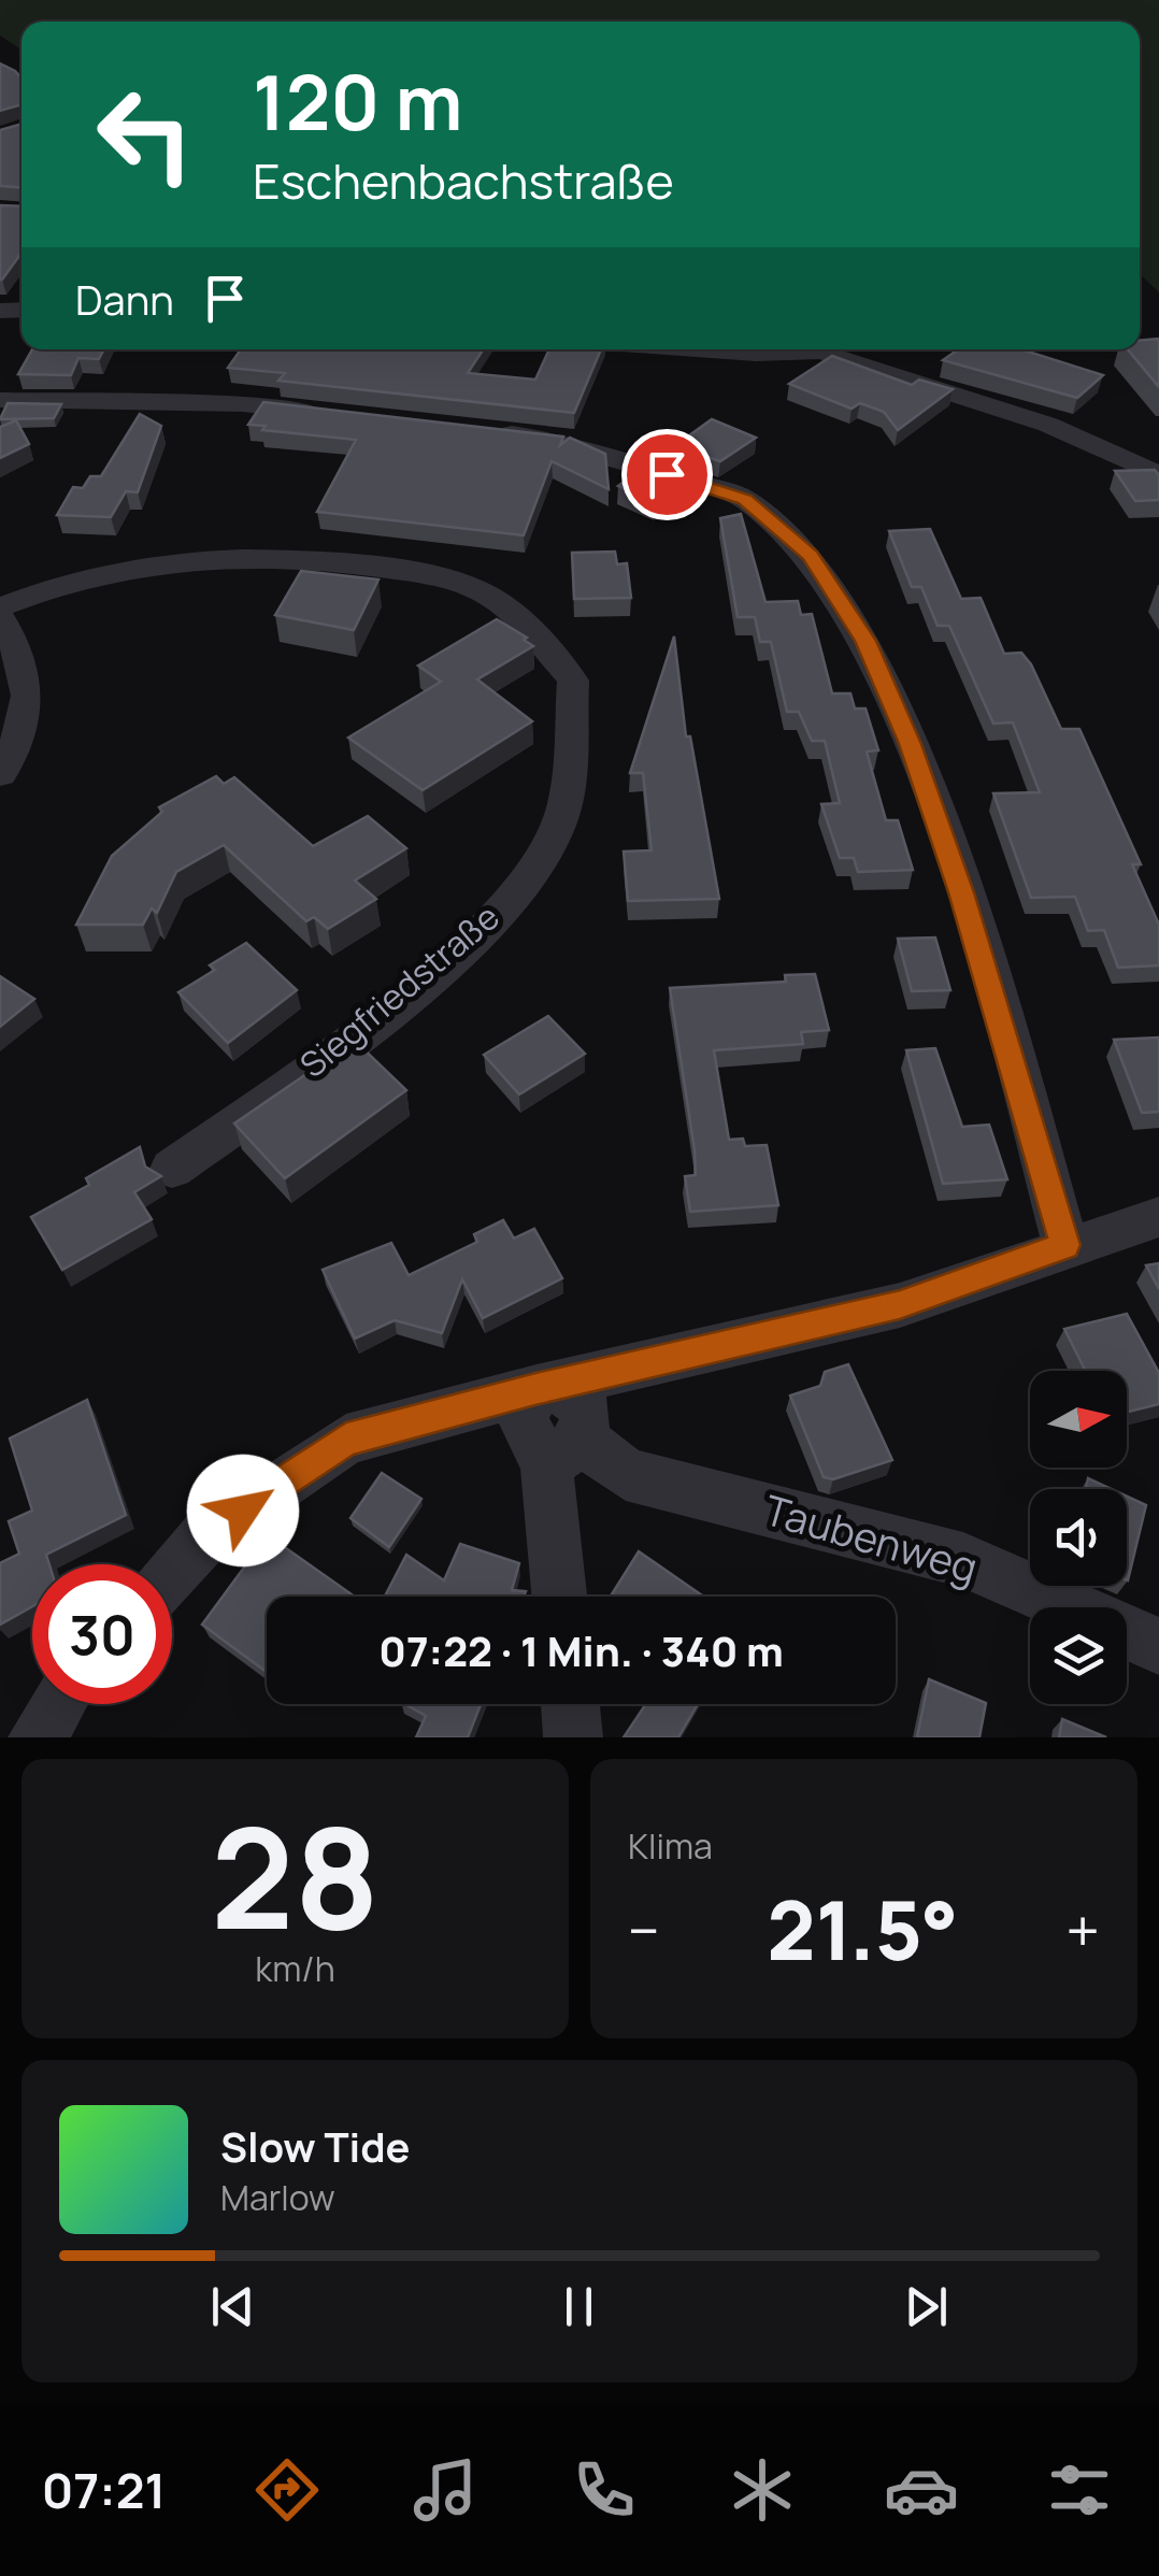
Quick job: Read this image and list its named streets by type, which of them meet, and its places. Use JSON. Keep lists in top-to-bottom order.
{
  "streets": {
    "street": ["Siegfriedstraße", "Taubenweg"]
  },
  "north": "right",
  "page": {
    "turn": ["120 m", "Eschenbachstraße"],
    "then": "Dann",
    "limit": "30",
    "trip": "07:22 · 1 Min. · 340 m",
    "tile": [
      ["28", "km/h"],
      "Klima"
    ],
    "heat": ["−", "21.5°", "+"],
    "song": ["Slow Tide", "Marlow"],
    "tabs": "07:21"
  }
}
